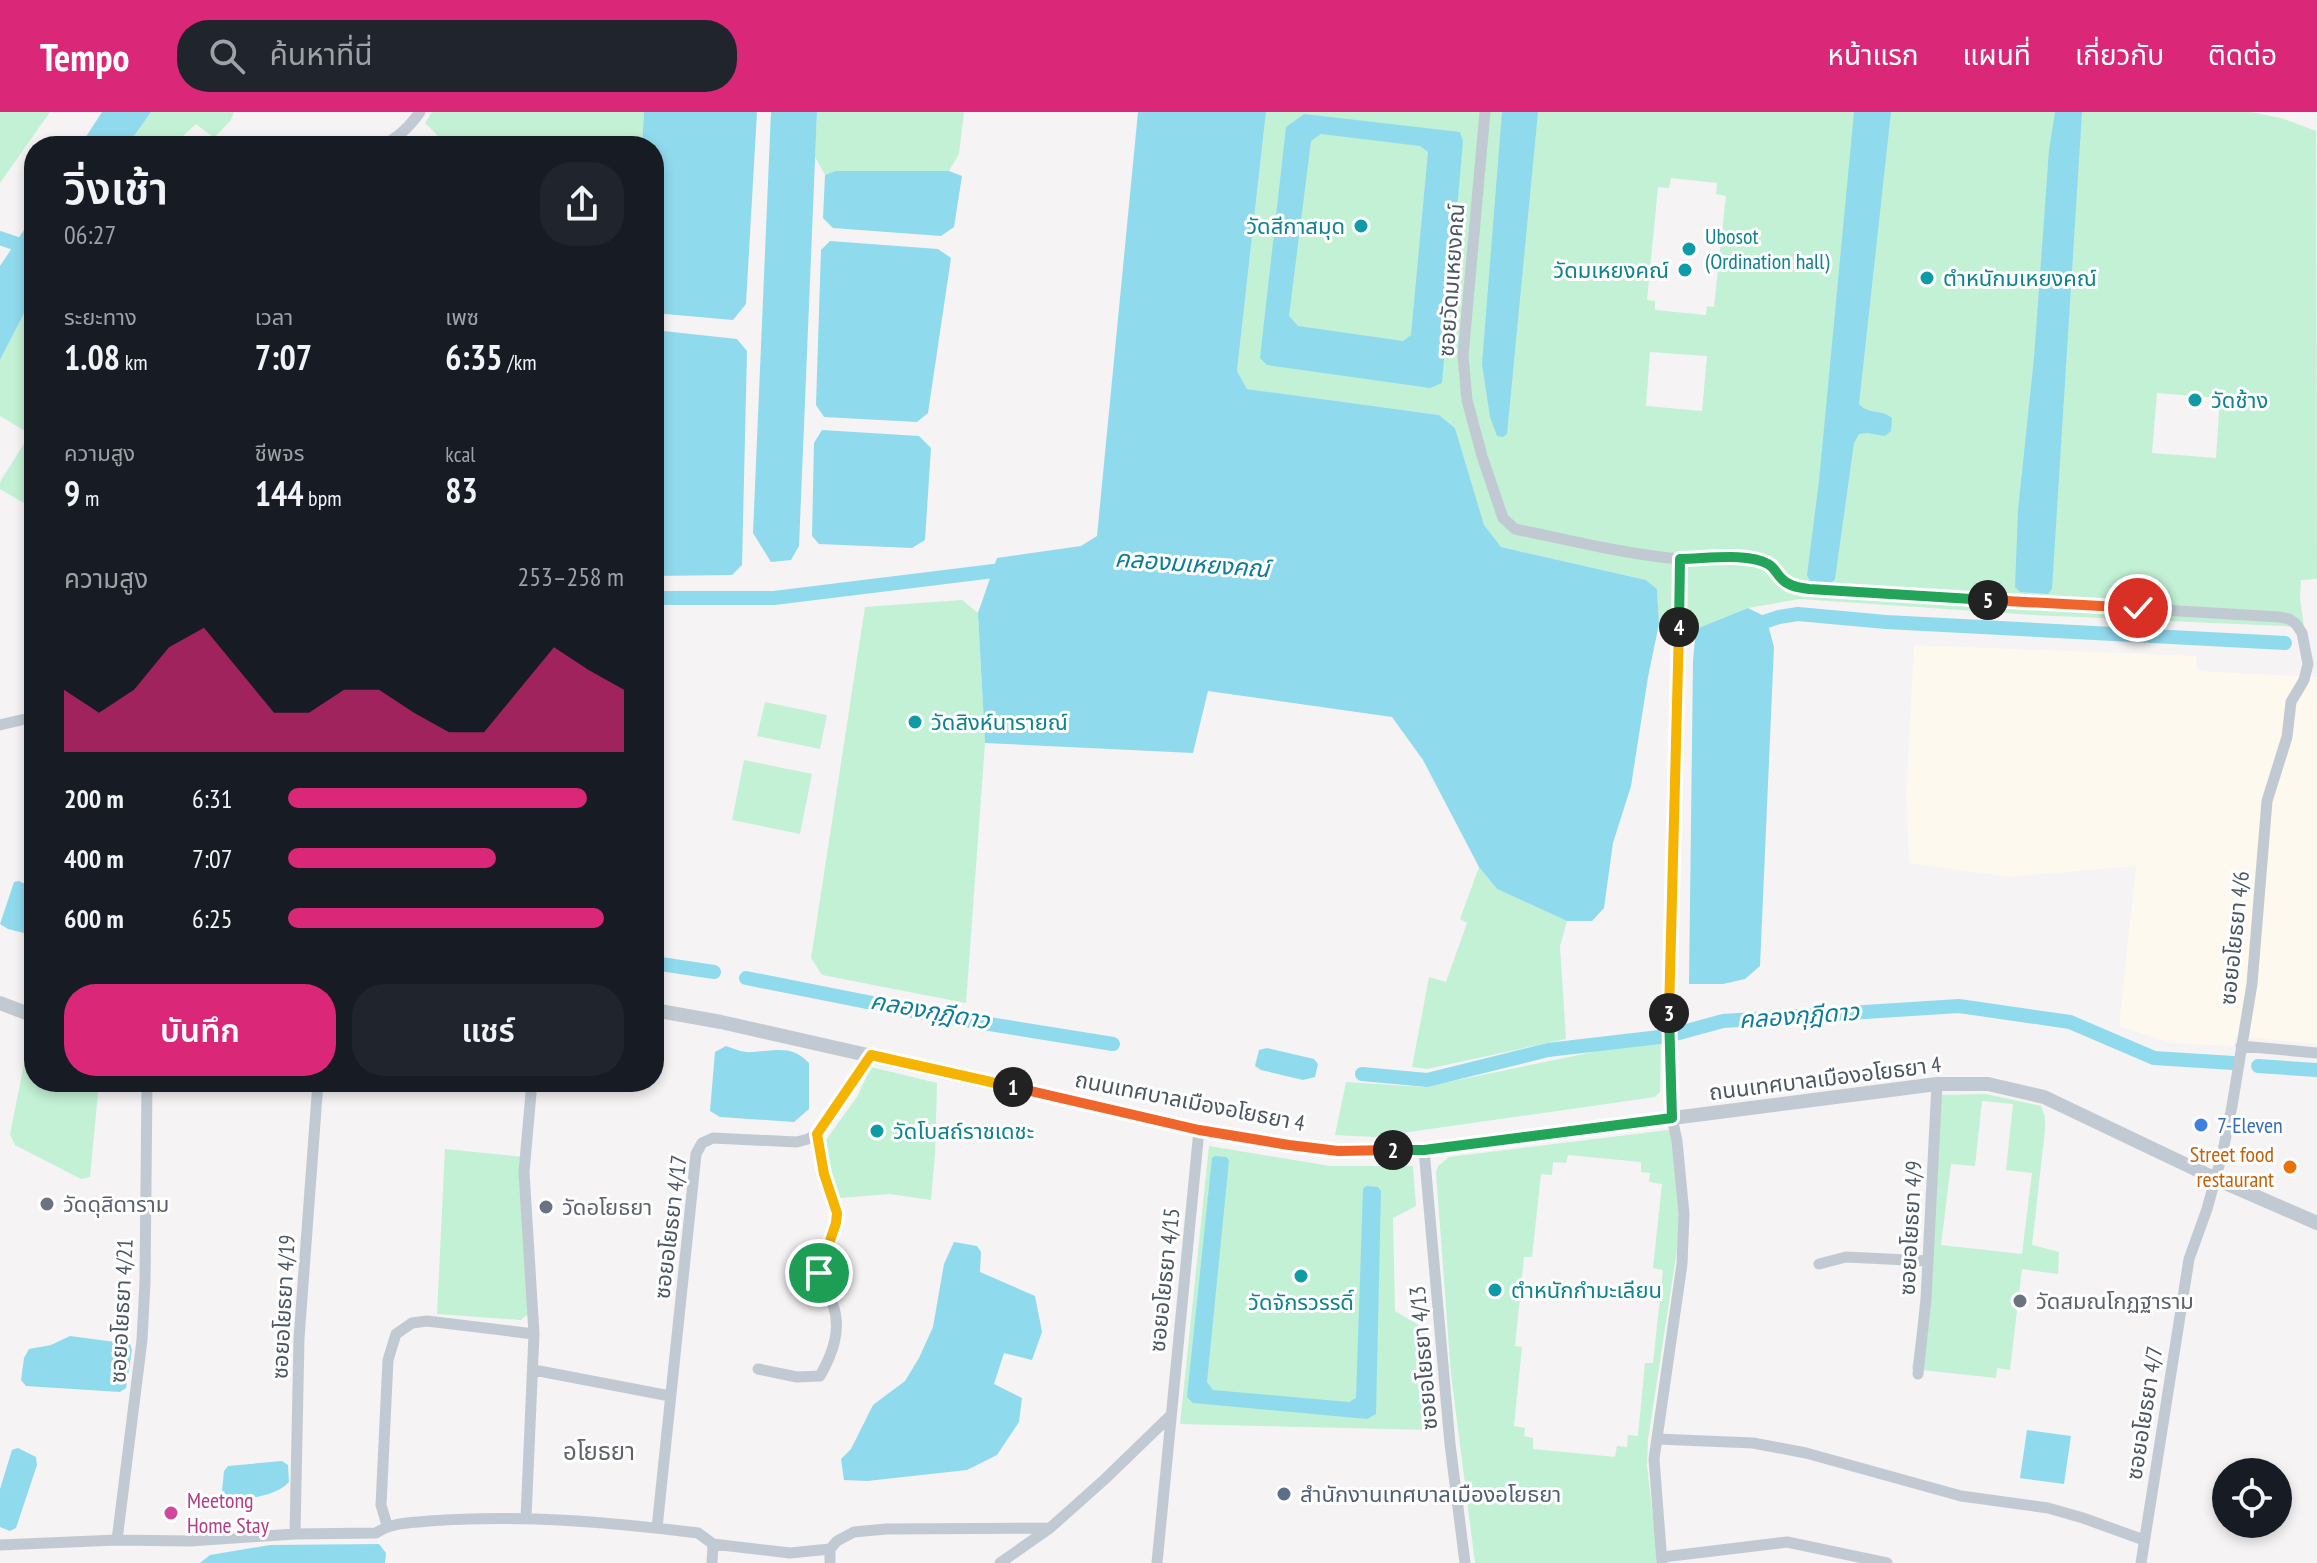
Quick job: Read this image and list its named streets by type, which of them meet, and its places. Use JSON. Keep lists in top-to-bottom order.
{
  "streets": {
    "street": [
      "ซอยวัดมเหยงคณ์",
      "ซอยอโยธยา 4/6",
      "ถนนเทศบาลเมืองอโยธยา 4",
      "ซอยอโยธยา 4/17",
      "ซอยอโยธยา 4/9",
      "ซอยอโยธยา 4/15",
      "ซอยอโยธยา 4/19",
      "ซอยอโยธยา 4/21",
      "ซอยอโยธยา 4/13",
      "ซอยอโยธยา 4/7"
    ]
  },
  "crossings": [
    ["ซอยวัดมเหยงคณ์", "ซอยอโยธยา 4/6"],
    ["ซอยอโยธยา 4/6", "ถนนเทศบาลเมืองอโยธยา 4"],
    ["ซอยอโยธยา 4/6", "ซอยอโยธยา 4/7"],
    ["ถนนเทศบาลเมืองอโยธยา 4", "ซอยอโยธยา 4/9"],
    ["ถนนเทศบาลเมืองอโยธยา 4", "ซอยอโยธยา 4/15"],
    ["ถนนเทศบาลเมืองอโยธยา 4", "ซอยอโยธยา 4/13"],
    ["ถนนเทศบาลเมืองอโยธยา 4", "ซอยอโยธยา 4/7"]
  ],
  "districts": ["อโยธยา"],
  "water": ["คลองมเหยงคณ์", "คลองกุฎีดาว"],
  "places": [
    "วัดสีกาสมุด",
    "Ubosot (Ordination hall)",
    "วัดมเหยงคณ์",
    "ตำหนักมเหยงคณ์",
    "วัดช้าง",
    "วัดสิงห์นารายณ์",
    "7-Eleven",
    "วัดโบสถ์ราชเดชะ",
    "Street food restaurant",
    "วัดดุสิดาราม",
    "วัดอโยธยา",
    "วัดจักรวรรดิ์",
    "ตำหนักกำมะเลียน",
    "วัดสมณโกฏฐาราม",
    "สำนักงานเทศบาลเมืองอโยธยา",
    "Meetong Home Stay"
  ],
  "page": {
    "header": "Tempo",
    "search": "ค้นหาที่นี่",
    "nav": [
      "หน้าแรก",
      "แผนที่",
      "เกี่ยวกับ",
      "ติดต่อ"
    ],
    "heading": ["วิ่งเช้า", "06:27"],
    "stats": [
      ["ระยะทาง", "1.08 km"],
      ["เวลา", "7:07"],
      ["เพซ", "6:35 /km"],
      ["ความสูง", "9 m"],
      ["ชีพจร", "144 bpm"],
      ["kcal", "83"]
    ],
    "chart": ["ความสูง", "253–258 m"],
    "pins": [
      "5",
      "4",
      "3",
      "1",
      "2"
    ],
    "list": [
      {
        "name": "200 m",
        "note": "6:31"
      },
      {
        "name": "400 m",
        "note": "7:07"
      },
      {
        "name": "600 m",
        "note": "6:25"
      }
    ],
    "buttons": ["บันทึก", "แชร์"]
  }
}
